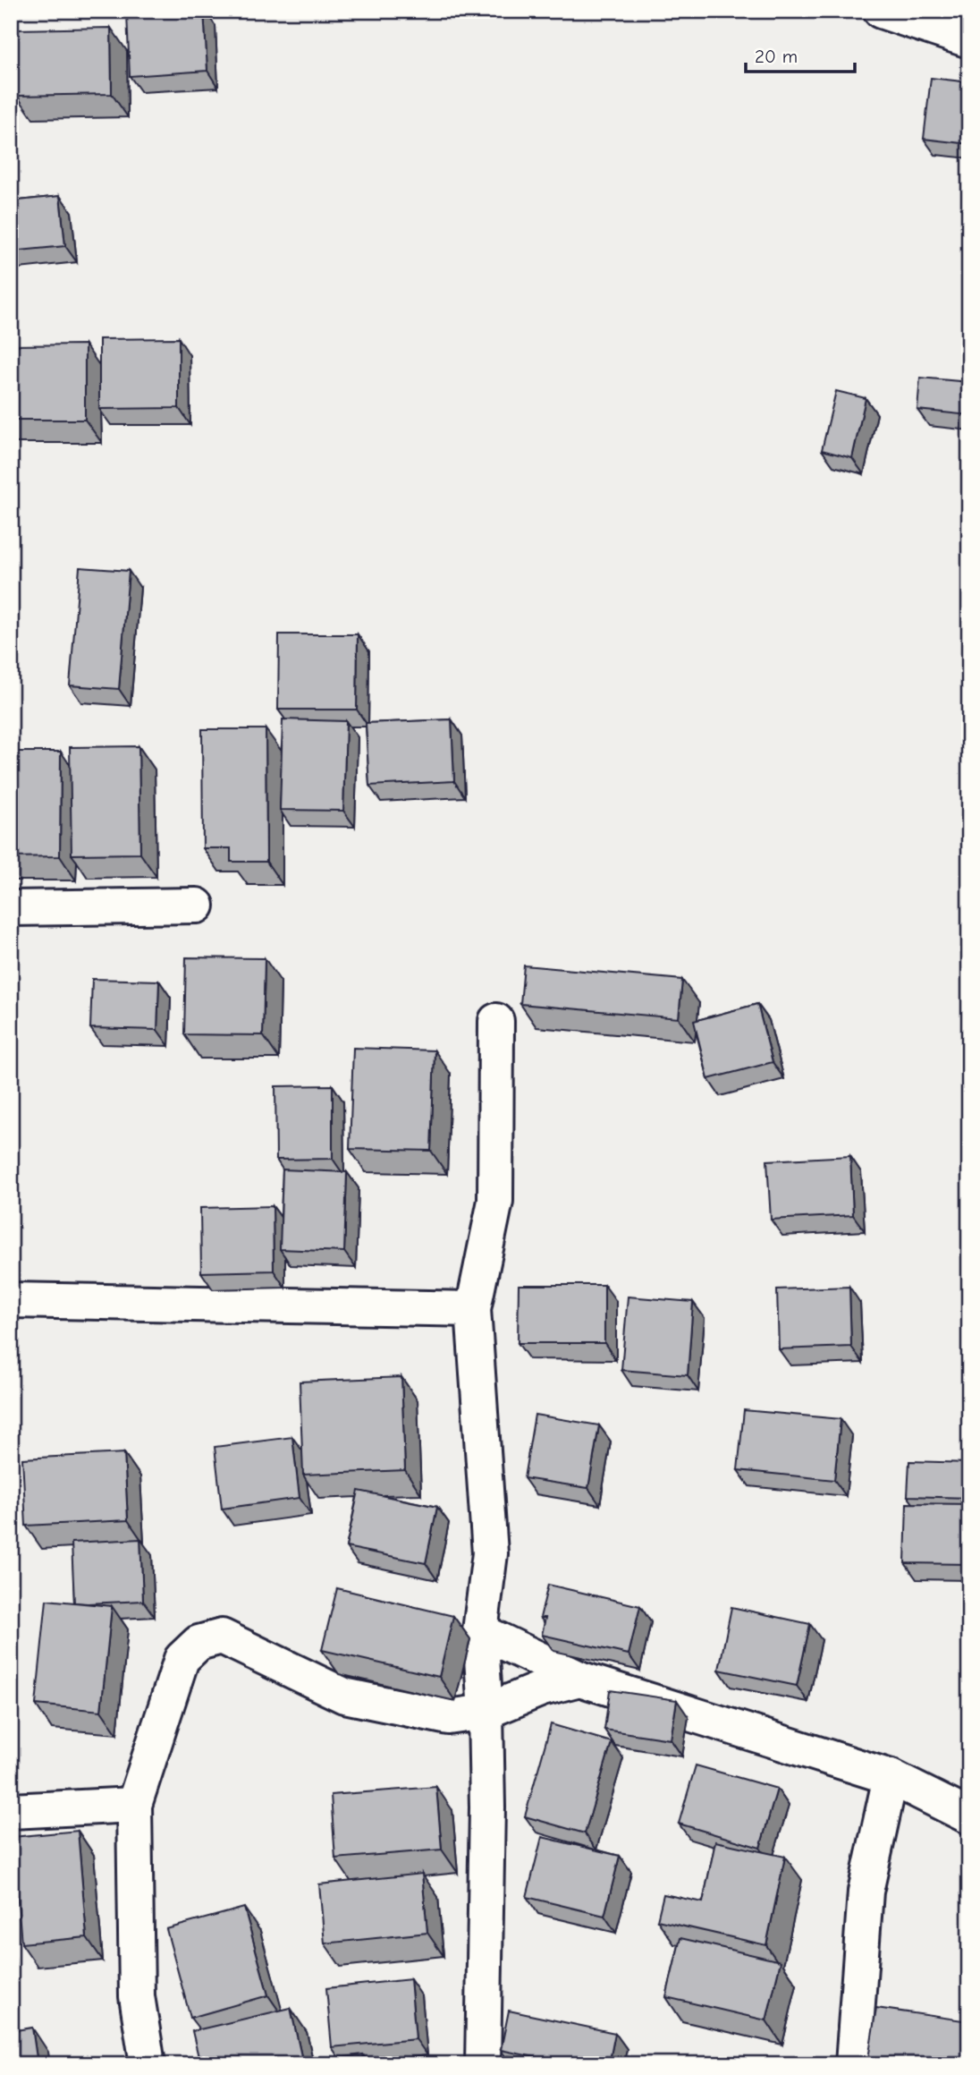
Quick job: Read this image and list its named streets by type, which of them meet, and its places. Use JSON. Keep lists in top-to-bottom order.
{
  "scale_bar": "20 m"
}
